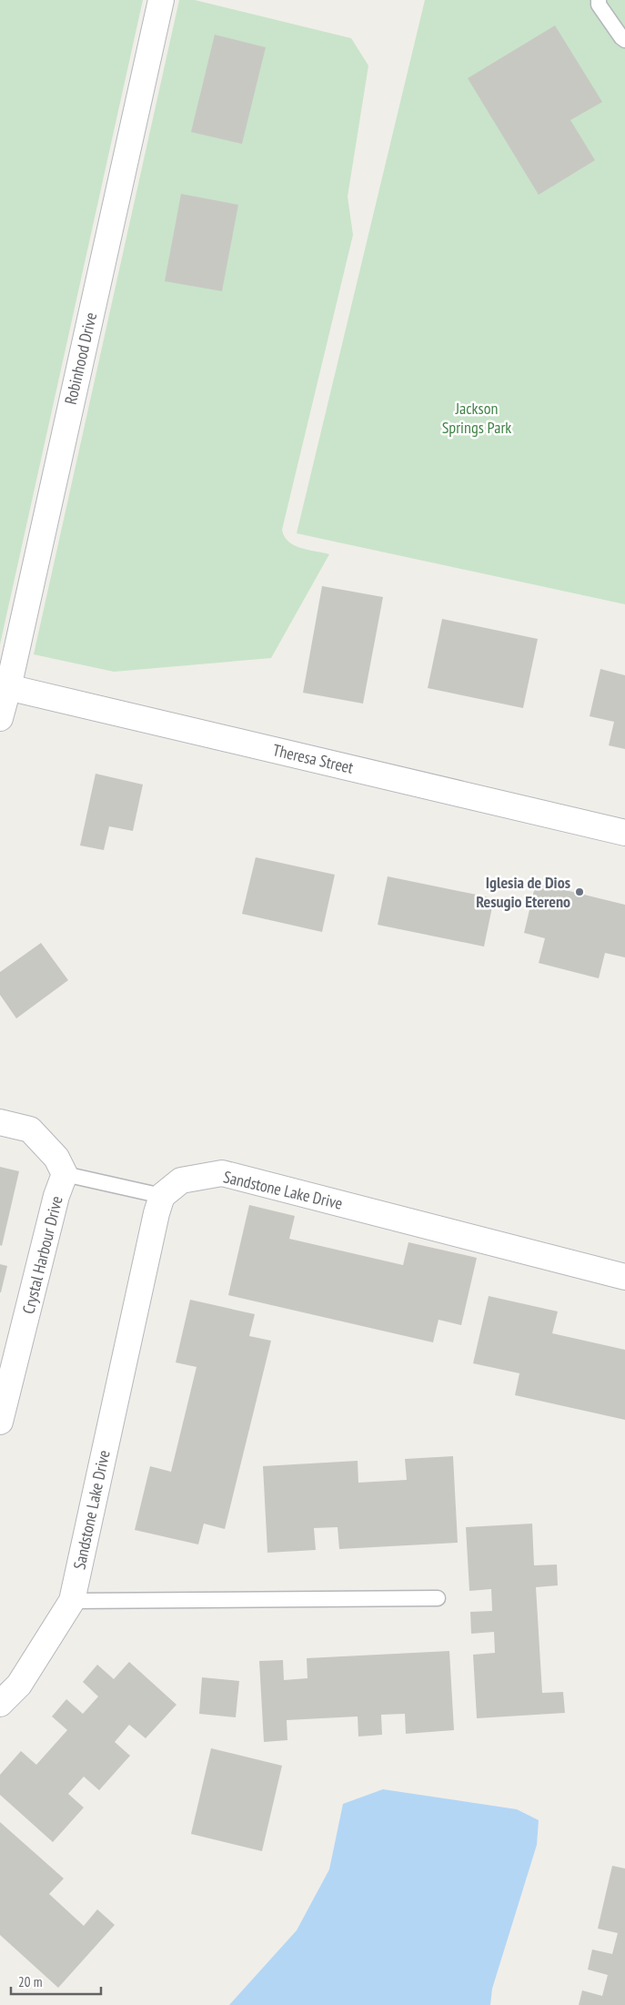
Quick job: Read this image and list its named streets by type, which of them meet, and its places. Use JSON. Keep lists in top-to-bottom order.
{
  "streets": {
    "street": [
      "Robinhood Drive",
      "Theresa Street",
      "Sandstone Lake Drive",
      "Crystal Harbour Drive"
    ]
  },
  "crossings": [
    ["Robinhood Drive", "Theresa Street"]
  ],
  "parks": ["Jackson Springs Park"],
  "places": ["Iglesia de Dios Resugio Etereno"],
  "scale_bar": "20 m"
}
